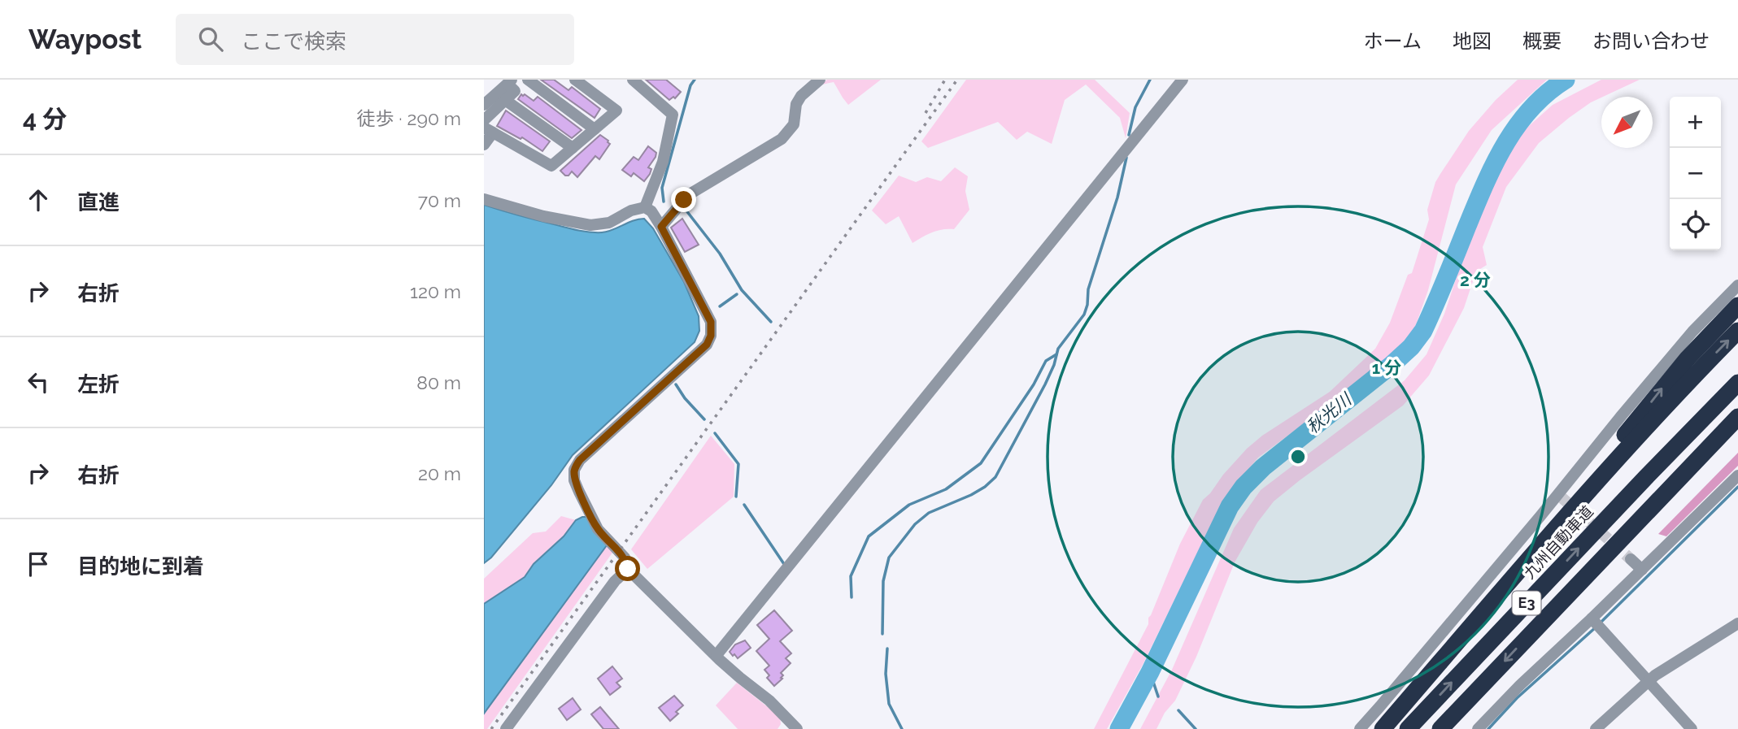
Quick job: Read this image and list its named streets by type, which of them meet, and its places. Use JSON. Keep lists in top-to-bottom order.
{
  "streets": {
    "highway": ["九州自動車道", "E3"]
  },
  "water": ["秋光川"],
  "north": "bottom left",
  "page": {
    "header": "Waypost",
    "search": "ここで検索",
    "nav": [
      "ホーム",
      "地図",
      "概要",
      "お問い合わせ"
    ],
    "heading": ["4 分", "徒歩 · 290 m"],
    "map_buttons": ["+", "−"],
    "list": [
      ["直進", "70 m"],
      ["右折", "120 m"],
      ["左折", "80 m"],
      ["右折", "20 m"],
      "目的地に到着"
    ]
  },
  "rings": ["2 分", "1 分"]
}
